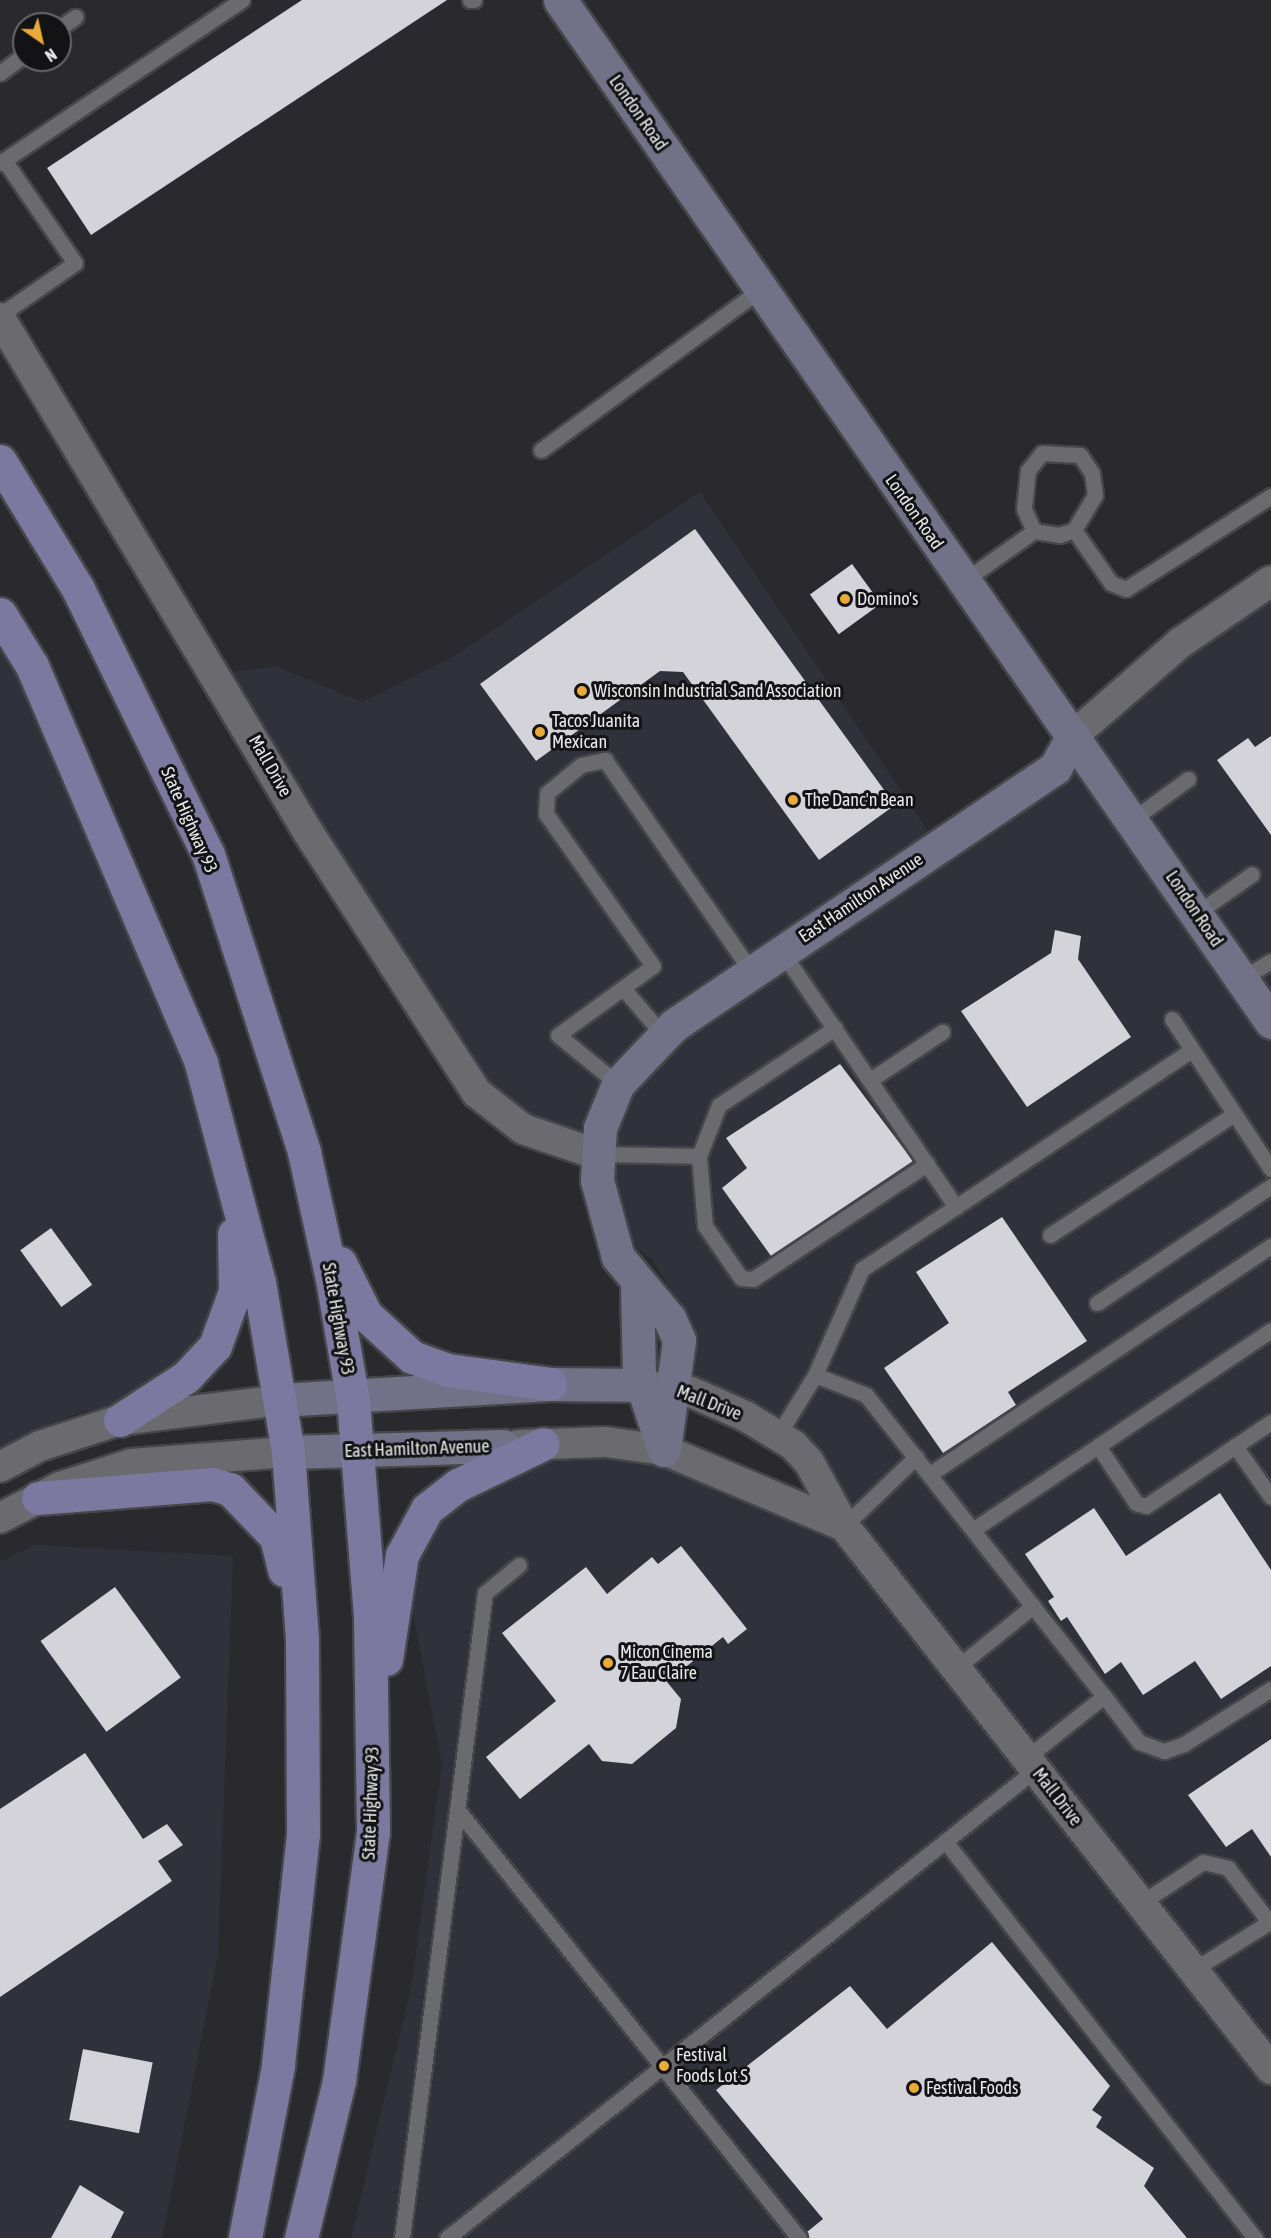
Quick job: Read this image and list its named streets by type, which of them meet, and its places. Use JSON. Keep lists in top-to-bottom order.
{
  "streets": {
    "main road": ["State Highway 93"],
    "street": ["London Road", "Mall Drive", "East Hamilton Avenue"]
  },
  "crossings": [
    ["London Road", "East Hamilton Avenue"],
    ["Mall Drive", "East Hamilton Avenue"],
    ["State Highway 93", "East Hamilton Avenue"]
  ],
  "places": [
    "Domino's",
    "Wisconsin Industrial Sand Association",
    "Tacos Juanita Mexican",
    "The Danc'n Bean",
    "Micon Cinema 7 Eau Claire",
    "Festival Foods Lot S",
    "Festival Foods"
  ],
  "north": "bottom right"
}
